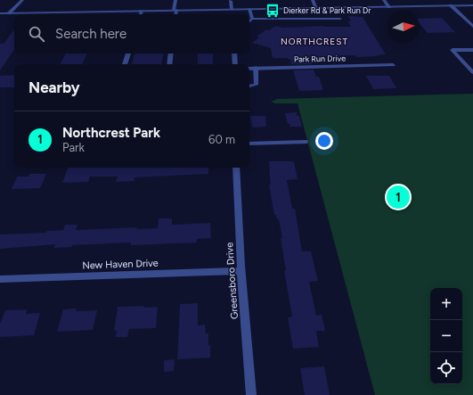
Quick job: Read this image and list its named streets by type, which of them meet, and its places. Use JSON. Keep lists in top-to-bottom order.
{
  "streets": {
    "street": ["Park Run Drive", "New Haven Drive", "Greensboro Drive"]
  },
  "crossings": [
    ["New Haven Drive", "Greensboro Drive"]
  ],
  "districts": ["NORTHCREST"],
  "places": {
    "bus stop": ["Dierker Rd & Park Run Dr"]
  },
  "north": "right",
  "page": {
    "search": "Search here",
    "heading": "Nearby",
    "list": [
      {
        "mark": "1",
        "name": "Northcrest Park",
        "note": "Park",
        "value": "60 m"
      }
    ],
    "pins": "1",
    "map_buttons": ["+", "−"]
  }
}
